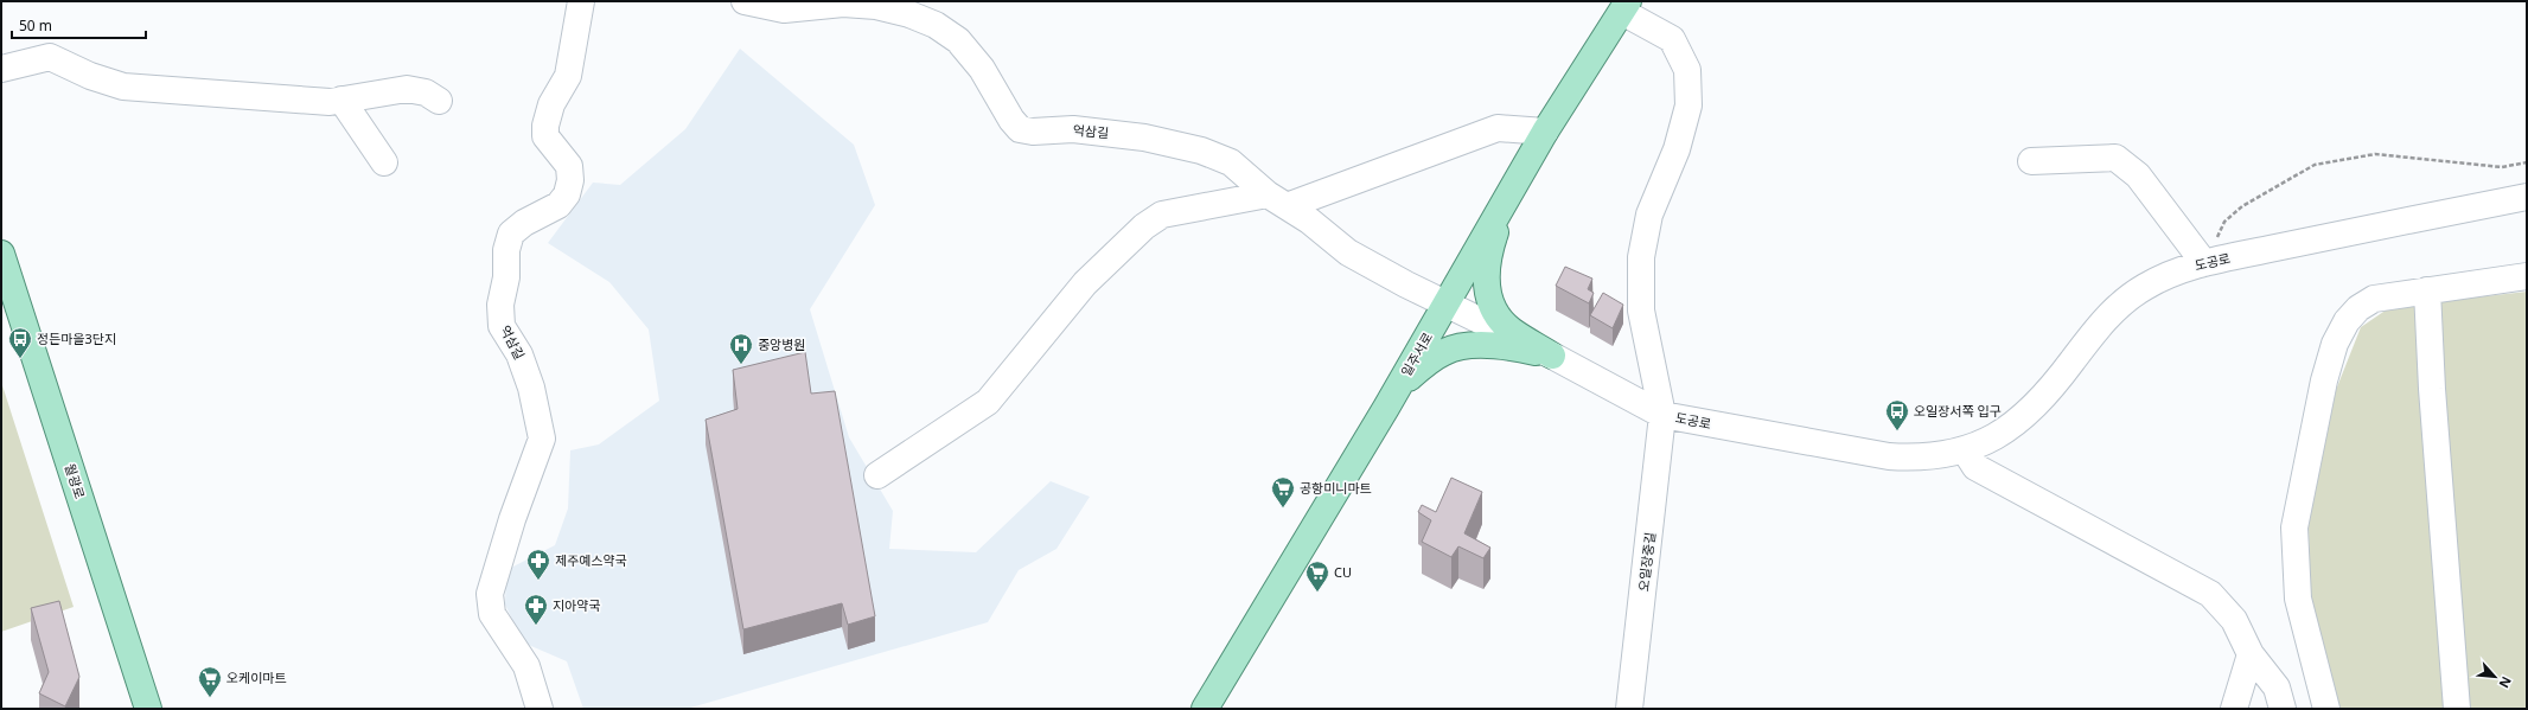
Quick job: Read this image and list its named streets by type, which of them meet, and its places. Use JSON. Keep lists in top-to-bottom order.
{
  "streets": {
    "main road": ["일주서로", "월광로"],
    "street": ["억삼길", "도공로", "오일장중길"]
  },
  "crossings": [
    ["억삼길", "도공로"],
    ["억삼길", "일주서로"],
    ["도공로", "일주서로"],
    ["도공로", "오일장중길"],
    ["일주서로", "오일장중길"]
  ],
  "places": {
    "bus stop": ["정든마을3단지", "오일장서쪽 입구"],
    "hospital": ["중앙병원"],
    "supermarket": ["공항미니마트", "CU", "오케이마트"],
    "pharmacy": ["제주예스약국", "지아약국"]
  },
  "scale_bar": "50 m",
  "north": "bottom right"
}
